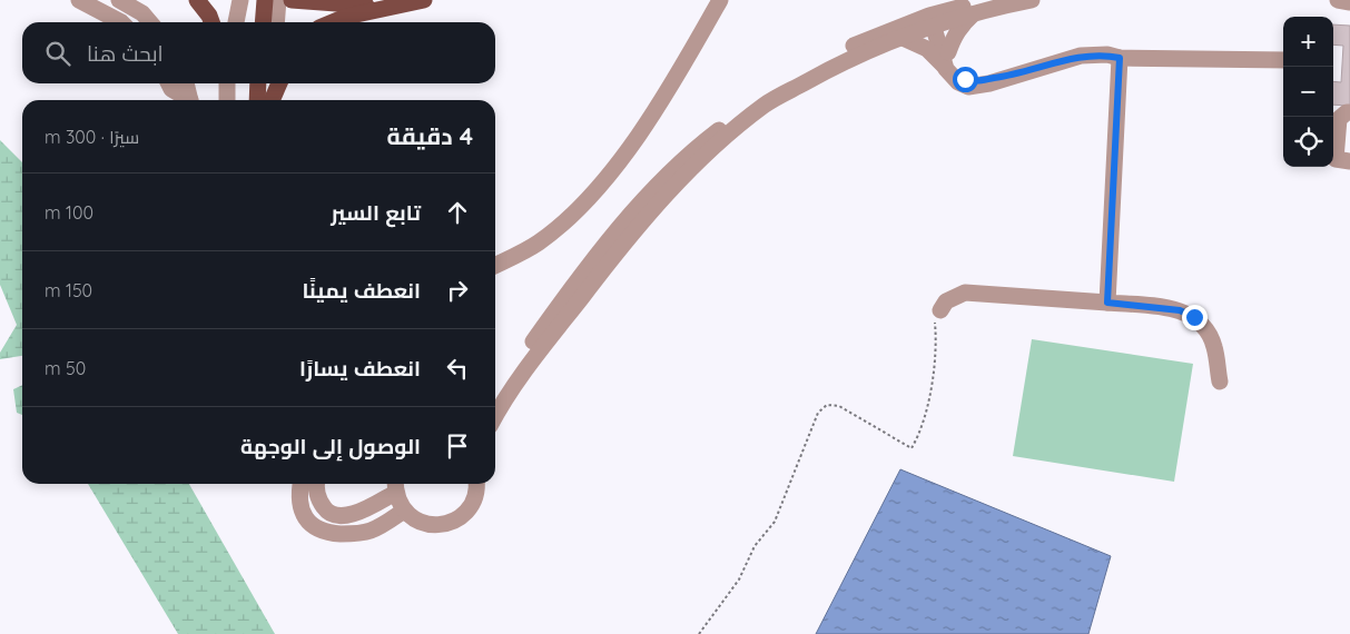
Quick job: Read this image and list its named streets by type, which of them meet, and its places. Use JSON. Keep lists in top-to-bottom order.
{
  "page": {
    "map_buttons": ["+", "−"],
    "search": "ابحث هنا",
    "heading": ["4 دقيقة", "سيرًا · 300 m"],
    "list": [
      ["تابع السير", "100 m"],
      ["انعطف يمينًا", "150 m"],
      ["انعطف يسارًا", "50 m"],
      "الوصول إلى الوجهة"
    ]
  }
}
